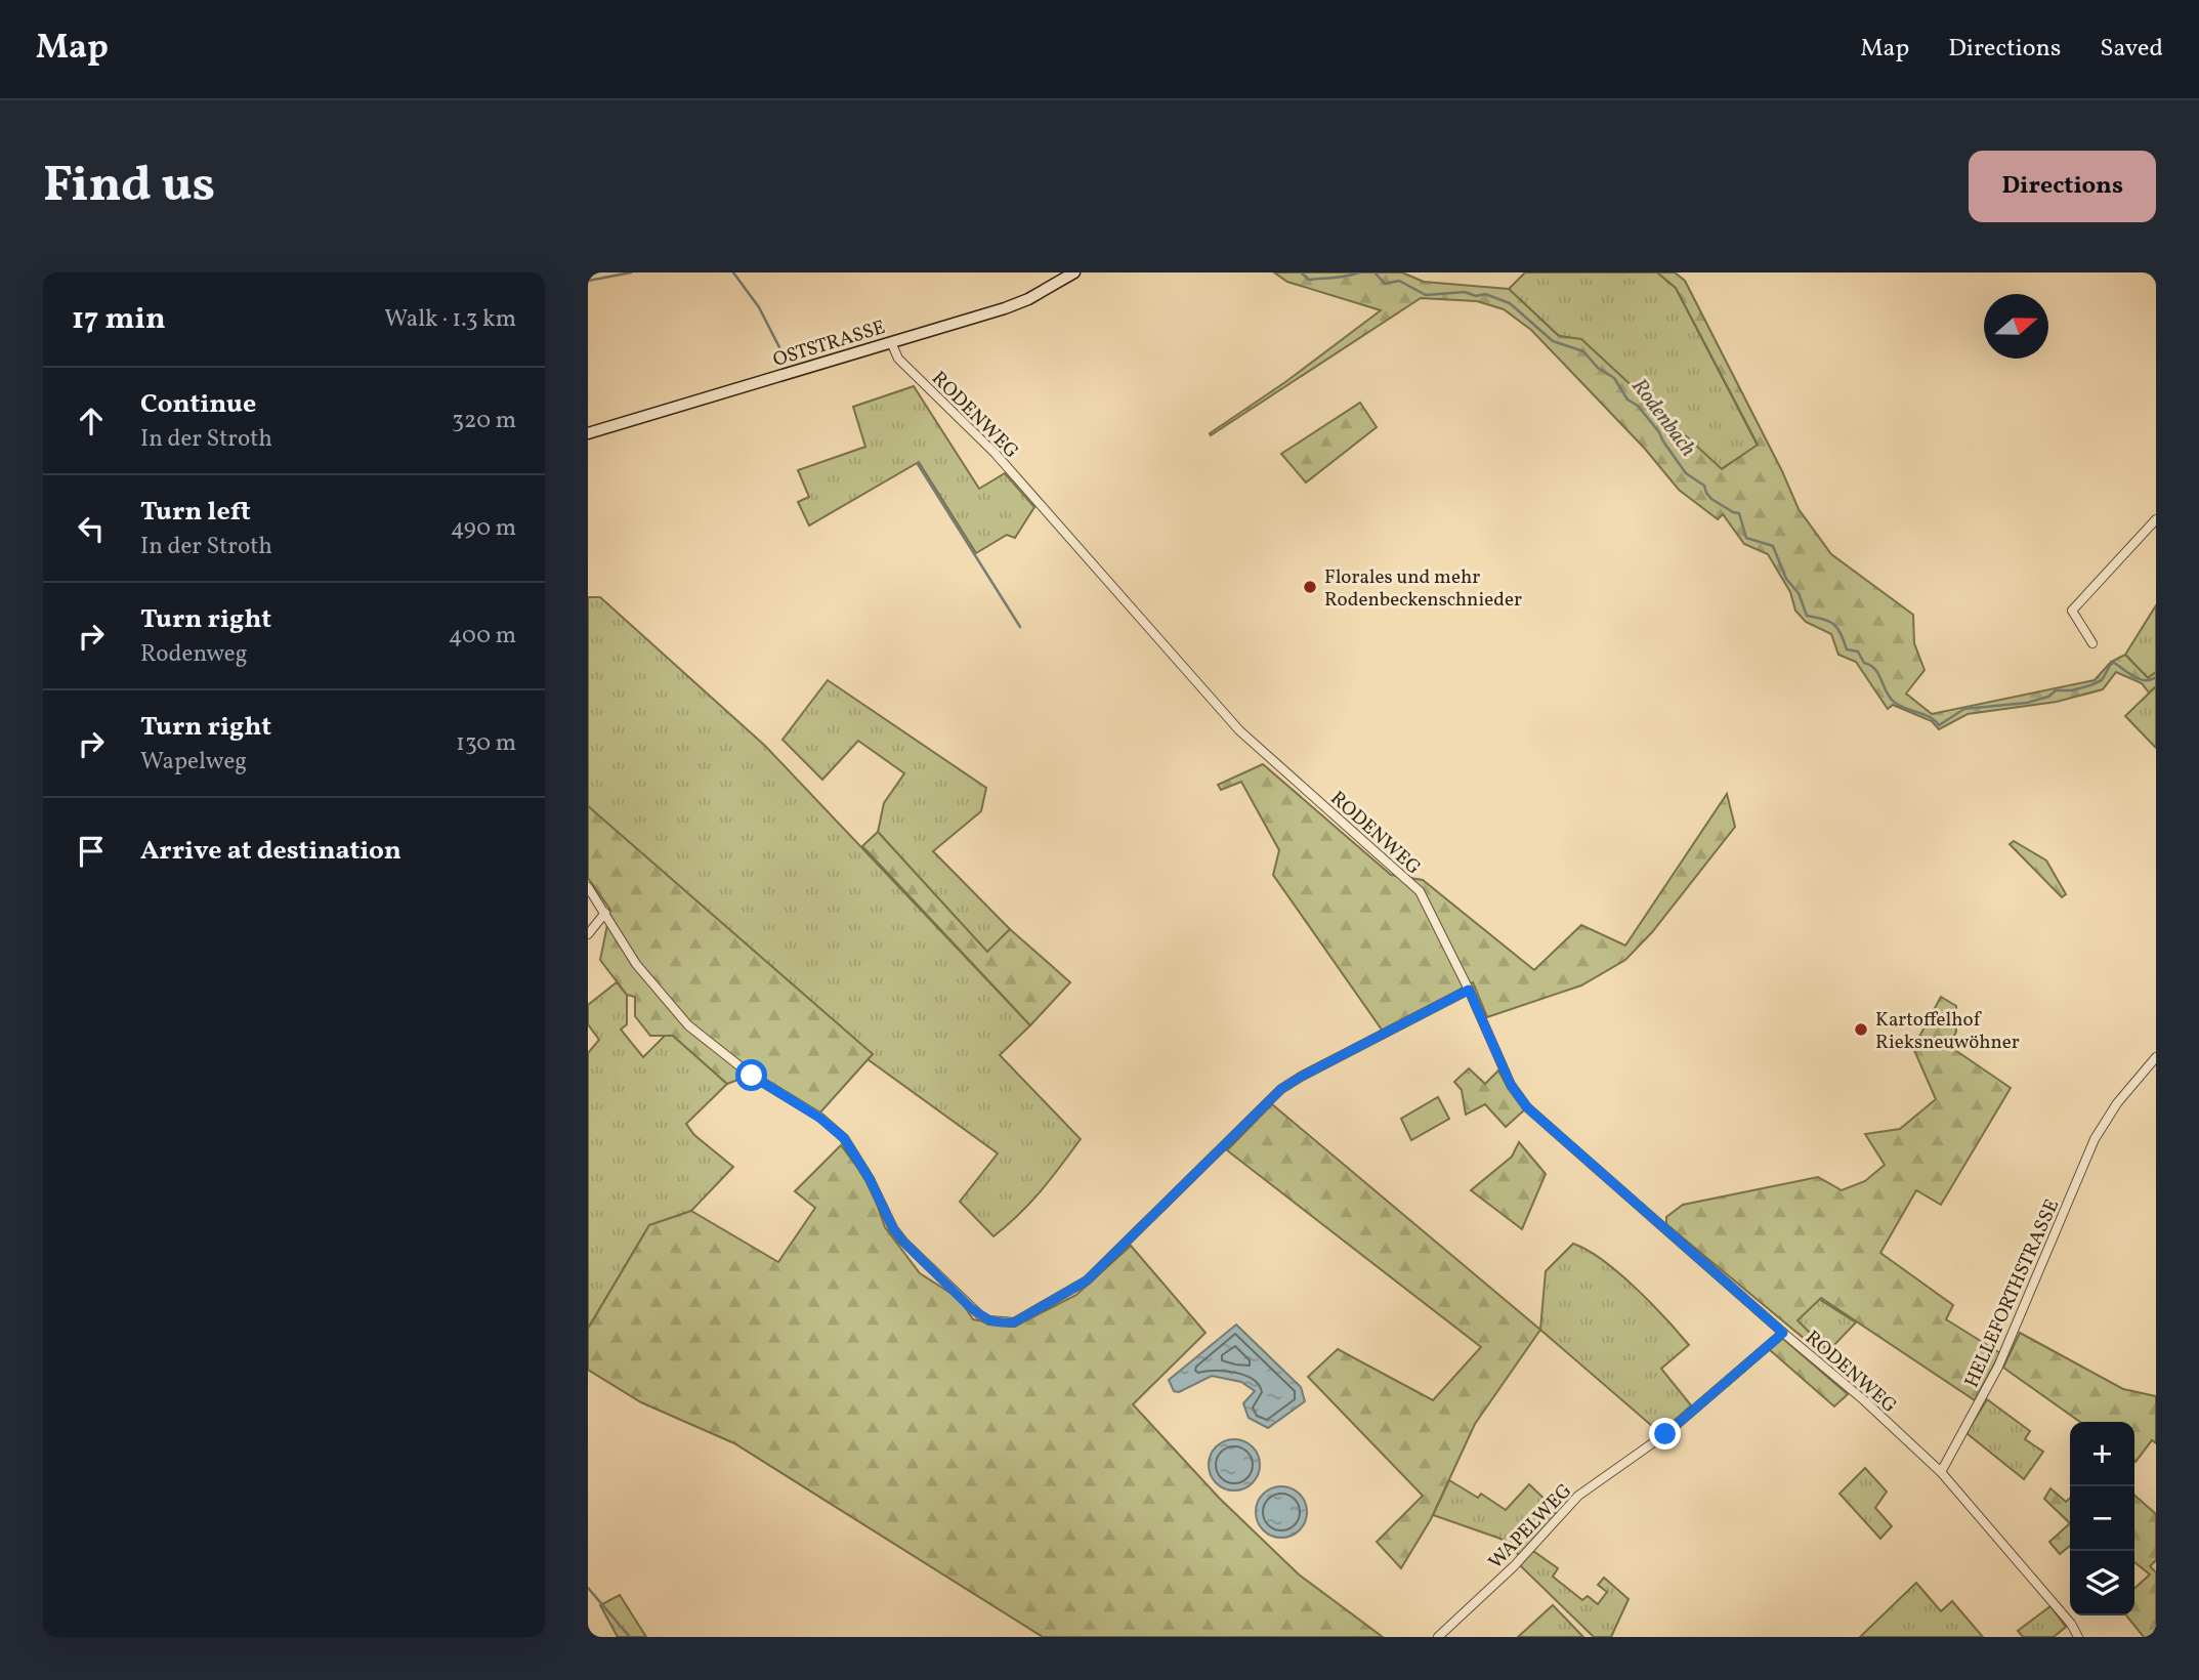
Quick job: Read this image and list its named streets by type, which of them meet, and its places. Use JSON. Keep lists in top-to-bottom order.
{
  "streets": {
    "main road": ["OSTSTRASSE"],
    "street": ["RODENWEG", "HELLEFORTHSTRASSE", "WAPELWEG"]
  },
  "crossings": [
    ["OSTSTRASSE", "RODENWEG"],
    ["RODENWEG", "HELLEFORTHSTRASSE"],
    ["RODENWEG", "WAPELWEG"]
  ],
  "water": ["Rodenbach"],
  "places": ["Florales und mehr Rodenbeckenschnieder", "Kartoffelhof Rieksneuwöhner"],
  "north": "right",
  "page": {
    "header": "Map",
    "nav": ["Map", "Directions", "Saved"],
    "buttons": "Directions",
    "title": "Find us",
    "heading": ["17 min", "Walk · 1.3 km"],
    "list": [
      ["Continue", "In der Stroth", "320 m"],
      ["Turn left", "In der Stroth", "490 m"],
      ["Turn right", "Rodenweg", "400 m"],
      ["Turn right", "Wapelweg", "130 m"],
      "Arrive at destination"
    ],
    "map_buttons": ["+", "−"]
  }
}
